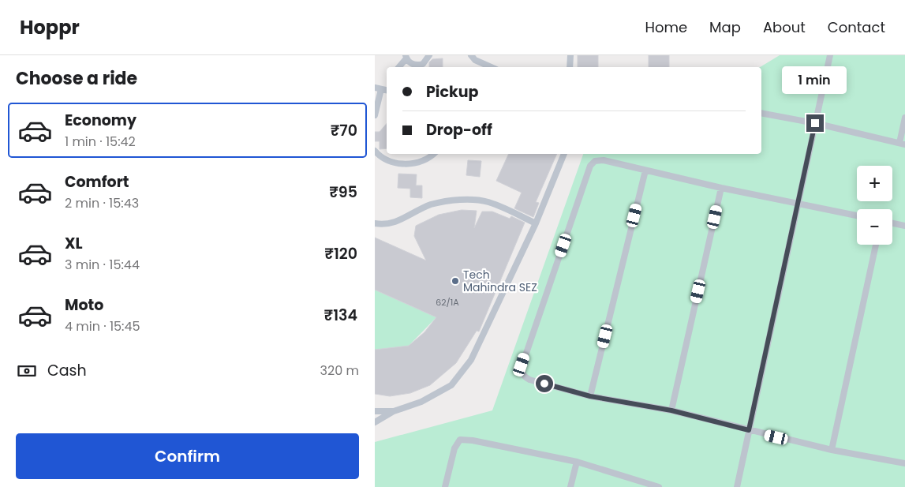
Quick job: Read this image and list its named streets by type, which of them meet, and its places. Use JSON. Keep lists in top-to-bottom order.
{
  "places": ["Tech Mahindra SEZ"],
  "house_numbers": ["62/1A"],
  "page": {
    "header": "Hoppr",
    "nav": [
      "Home",
      "Map",
      "About",
      "Contact"
    ],
    "heading": "Choose a ride",
    "bubble": "1 min",
    "banner": ["Pickup", "Drop-off"],
    "list": [
      {
        "name": "Economy",
        "note": "1 min · 15:42",
        "value": "₹70"
      },
      {
        "name": "Comfort",
        "note": "2 min · 15:43",
        "value": "₹95"
      },
      {
        "name": "XL",
        "note": "3 min · 15:44",
        "value": "₹120"
      },
      {
        "name": "Moto",
        "note": "4 min · 15:45",
        "value": "₹134"
      }
    ],
    "map_buttons": ["+", "−"],
    "pay": ["Cash", "320 m"],
    "buttons": "Confirm"
  }
}
